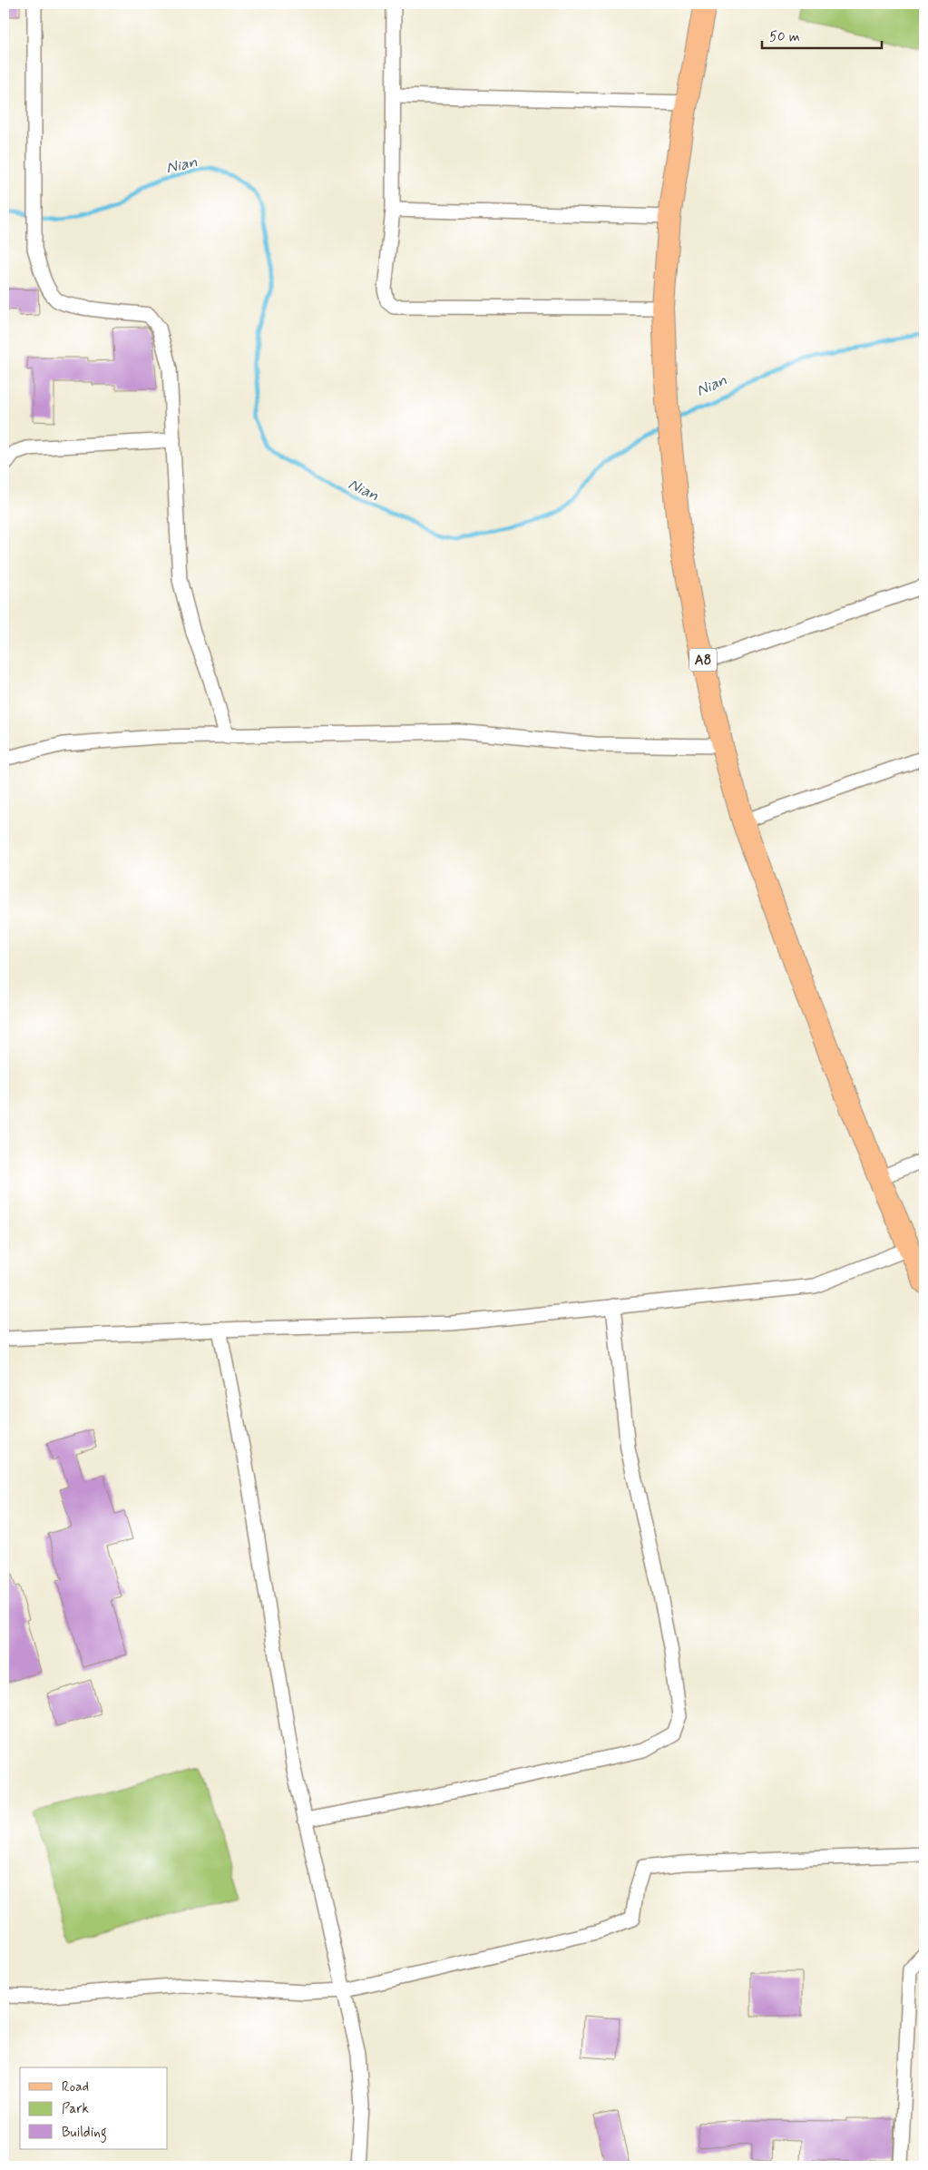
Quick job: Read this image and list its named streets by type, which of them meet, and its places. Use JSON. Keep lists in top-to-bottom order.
{
  "streets": {
    "main road": ["A8"]
  },
  "water": ["Nian"],
  "legend": ["Road", "Park", "Building"],
  "scale_bar": "50 m"
}
